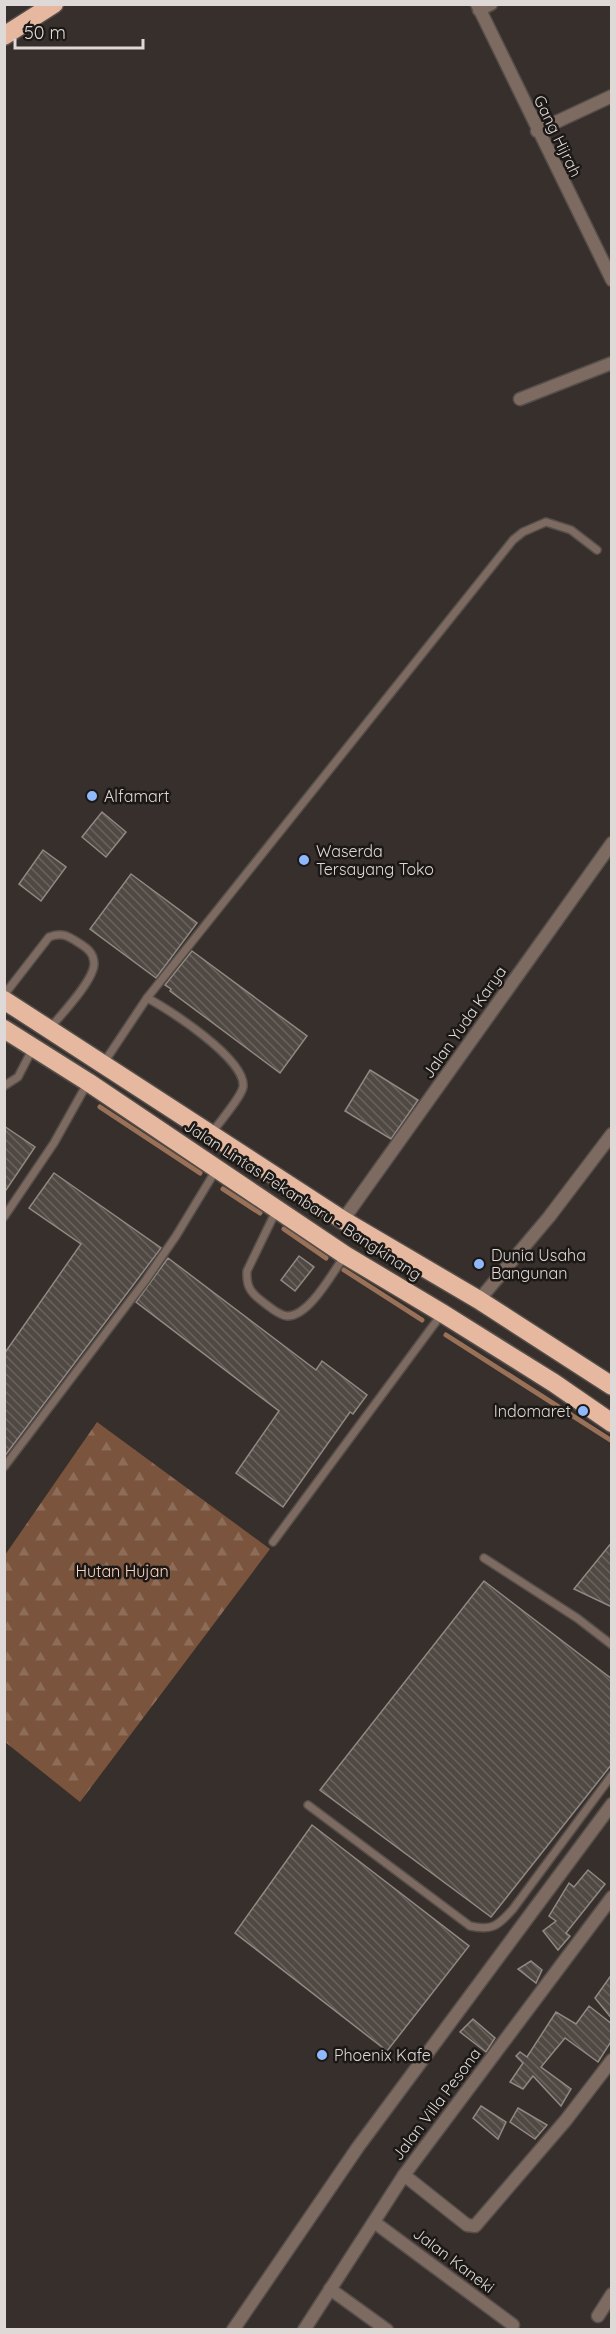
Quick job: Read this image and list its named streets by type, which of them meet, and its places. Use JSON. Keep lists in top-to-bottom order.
{
  "streets": {
    "highway": ["Jalan Lintas Pekanbaru - Bangkinang"],
    "street": [
      "Gang Hijrah",
      "Jalan Yuda Karya",
      "Jalan Villa Pesona",
      "Jalan Kaneki"
    ]
  },
  "crossings": [
    ["Jalan Yuda Karya", "Jalan Lintas Pekanbaru - Bangkinang"]
  ],
  "parks": ["Hutan Hujan"],
  "places": [
    "Alfamart",
    "Waserda Tersayang Toko",
    "Dunia Usaha Bangunan",
    "Indomaret",
    "Phoenix Kafe"
  ],
  "scale_bar": "50 m"
}
